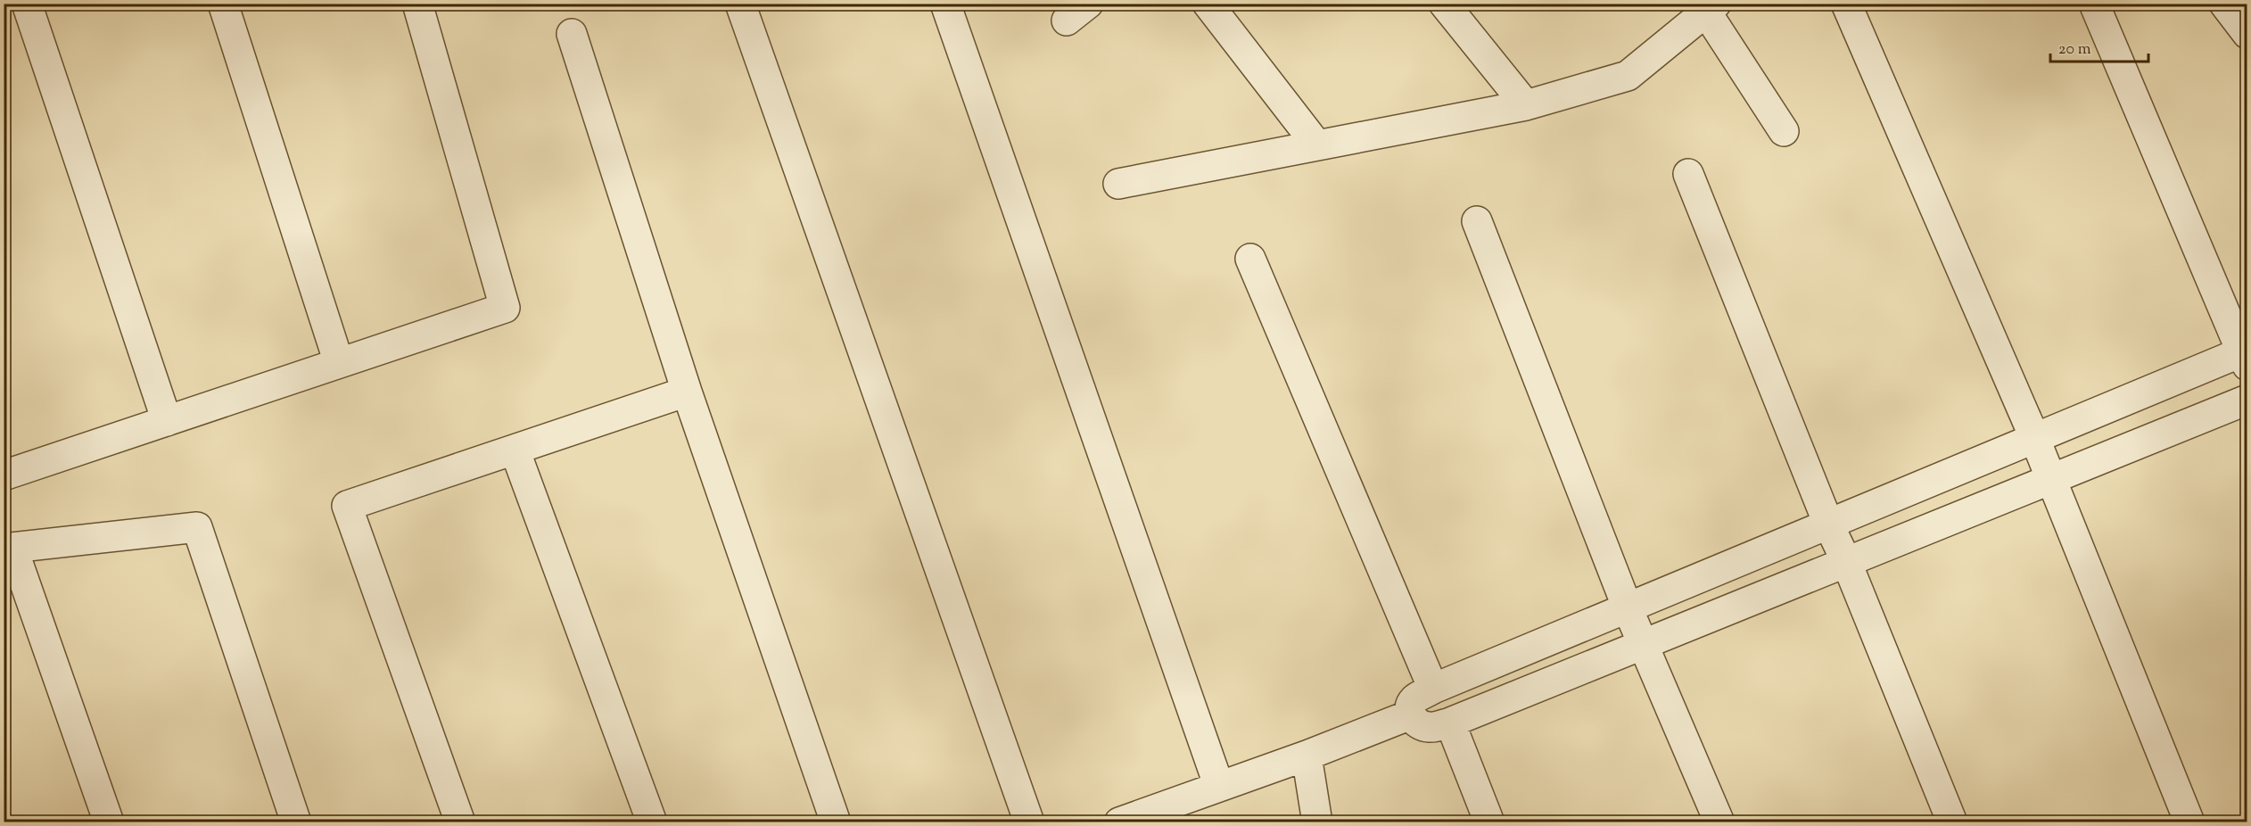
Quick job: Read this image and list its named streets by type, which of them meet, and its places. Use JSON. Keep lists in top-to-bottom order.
{
  "scale_bar": "20 m"
}
